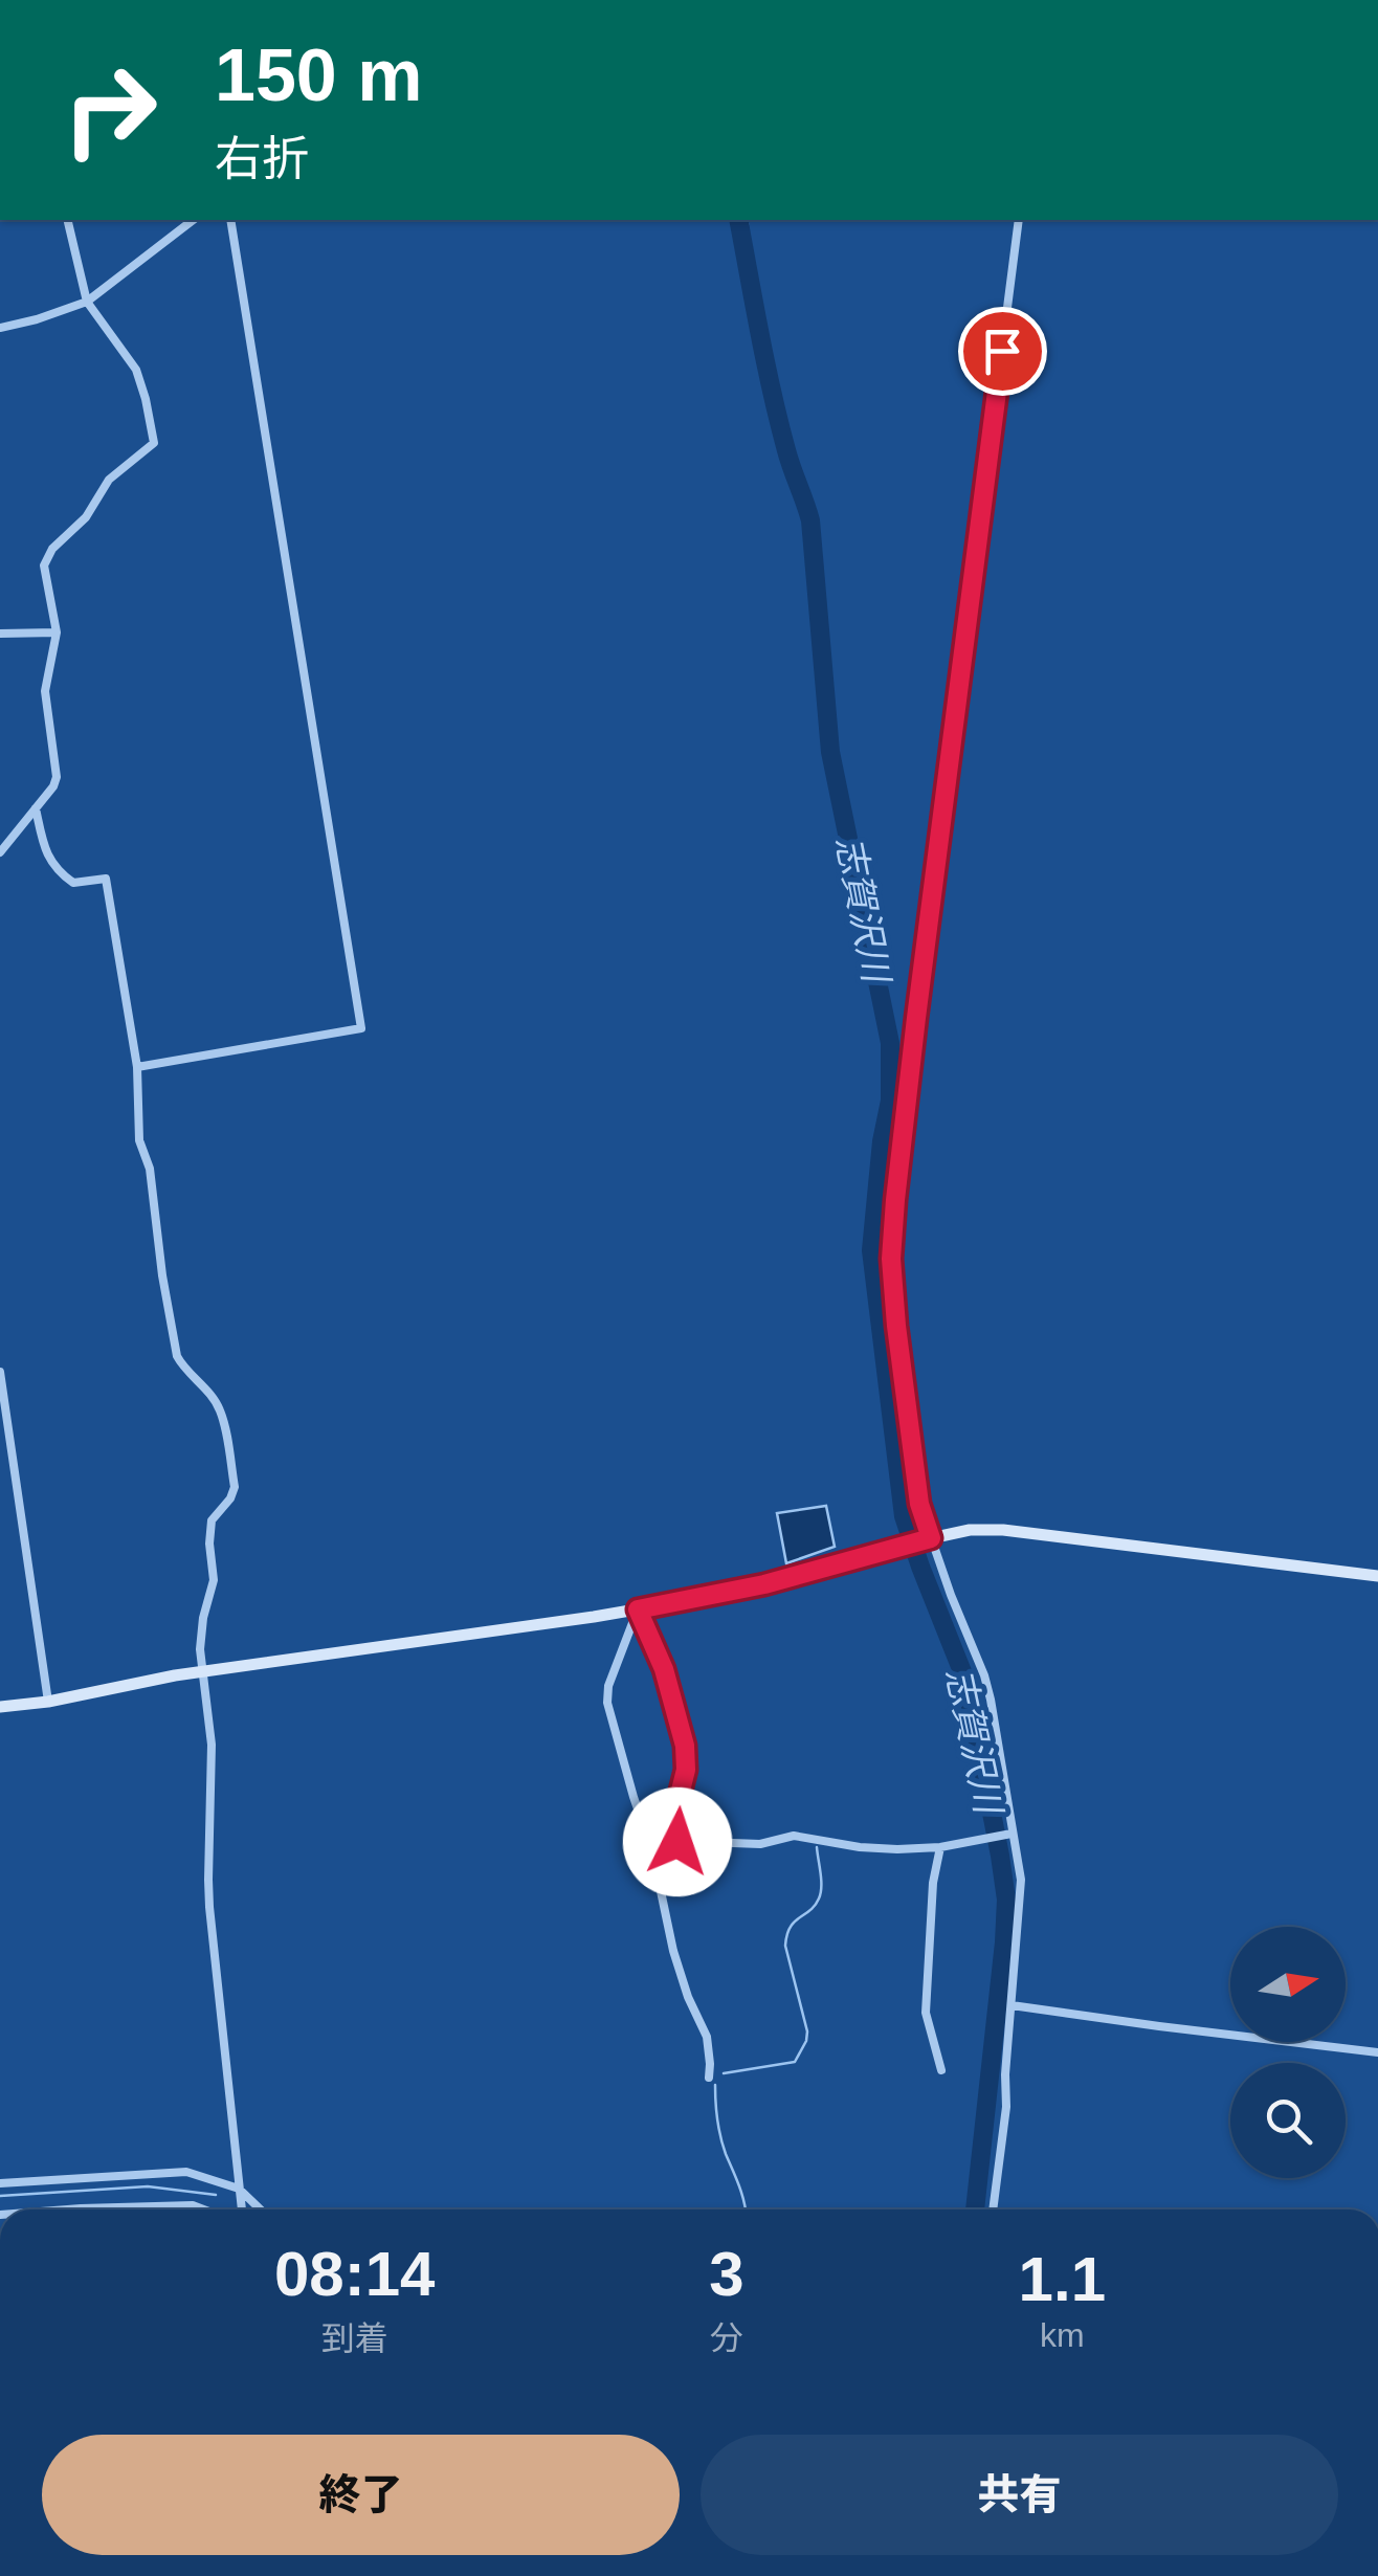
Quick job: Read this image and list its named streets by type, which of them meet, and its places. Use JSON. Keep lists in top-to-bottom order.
{
  "water": ["志賀沢川"],
  "north": "right",
  "page": {
    "turn": ["150 m", "右折"],
    "eta": [
      "08:14",
      "到着",
      "3",
      "分",
      "1.1",
      "km"
    ],
    "buttons": ["終了", "共有"]
  }
}
